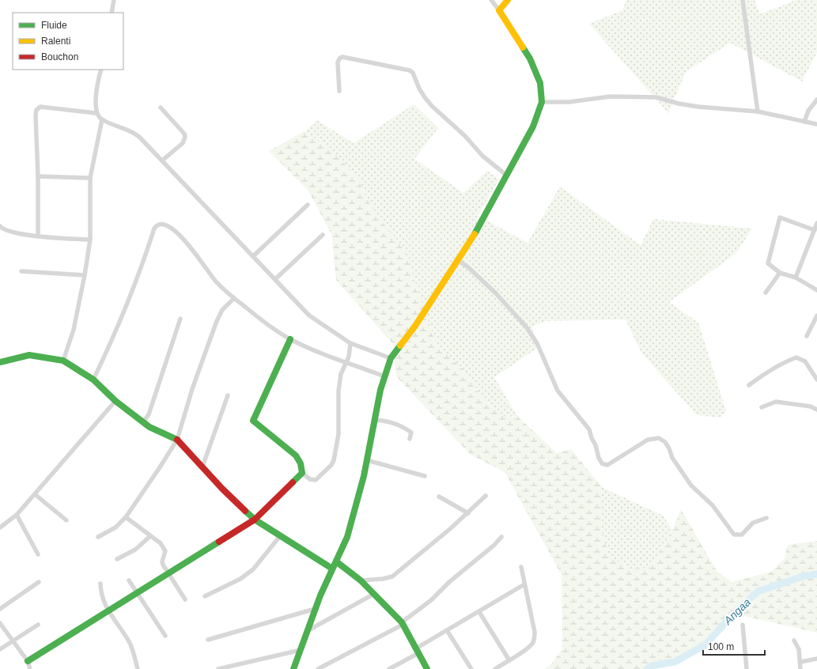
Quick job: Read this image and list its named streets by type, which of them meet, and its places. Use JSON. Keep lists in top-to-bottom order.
{
  "water": ["Angaa"],
  "legend": ["Fluide", "Ralenti", "Bouchon"],
  "scale_bar": "100 m"
}
